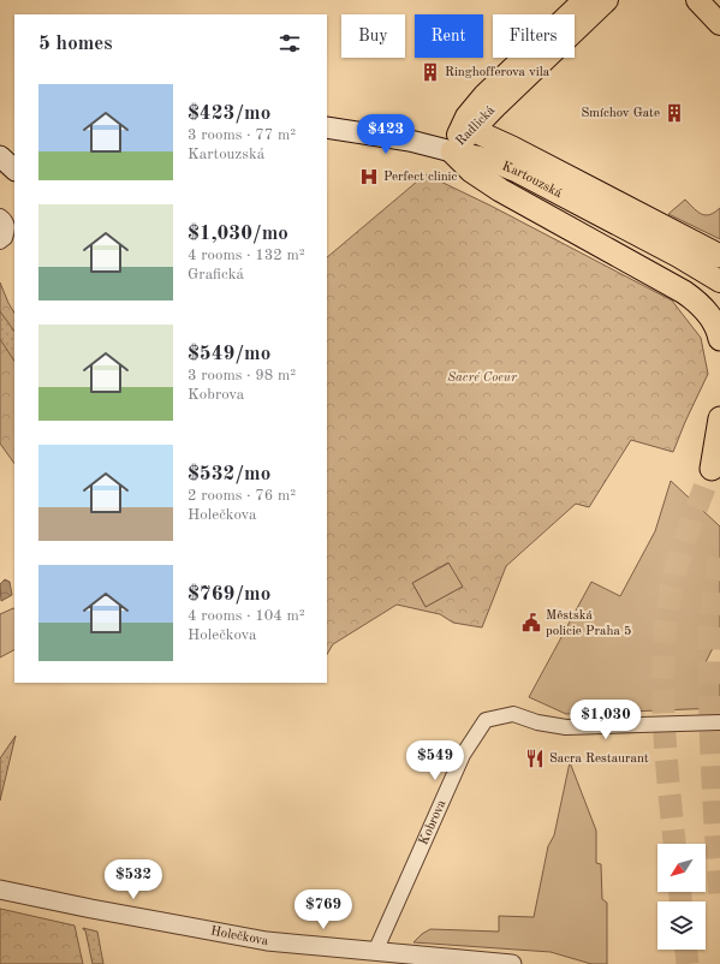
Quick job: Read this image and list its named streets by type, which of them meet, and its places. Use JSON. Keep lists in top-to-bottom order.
{
  "streets": {
    "main road": ["Radlická", "Kartouzská"],
    "street": ["Kobrova", "Holečkova"]
  },
  "crossings": [
    ["Radlická", "Kartouzská"],
    ["Kobrova", "Holečkova"]
  ],
  "parks": ["Sacré Coeur"],
  "places": {
    "building": ["Ringhofferova vila", "Smíchov Gate"],
    "hospital": ["Perfect clinic"],
    "public building": ["Městská policie Praha 5"],
    "restaurant": ["Sacra Restaurant"]
  },
  "north": "bottom left",
  "page": {
    "chip": ["Buy", "Rent", "Filters"],
    "heading": "5 homes",
    "list": [
      {
        "name": "$423/mo",
        "note": "3 rooms · 77 m² · Kartouzská"
      },
      {
        "name": "$1,030/mo",
        "note": "4 rooms · 132 m² · Grafická"
      },
      {
        "name": "$549/mo",
        "note": "3 rooms · 98 m² · Kobrova"
      },
      {
        "name": "$532/mo",
        "note": "2 rooms · 76 m² · Holečkova"
      },
      {
        "name": "$769/mo",
        "note": "4 rooms · 104 m² · Holečkova"
      }
    ],
    "price": [
      "$423",
      "$1,030",
      "$549",
      "$532",
      "$769"
    ]
  }
}
